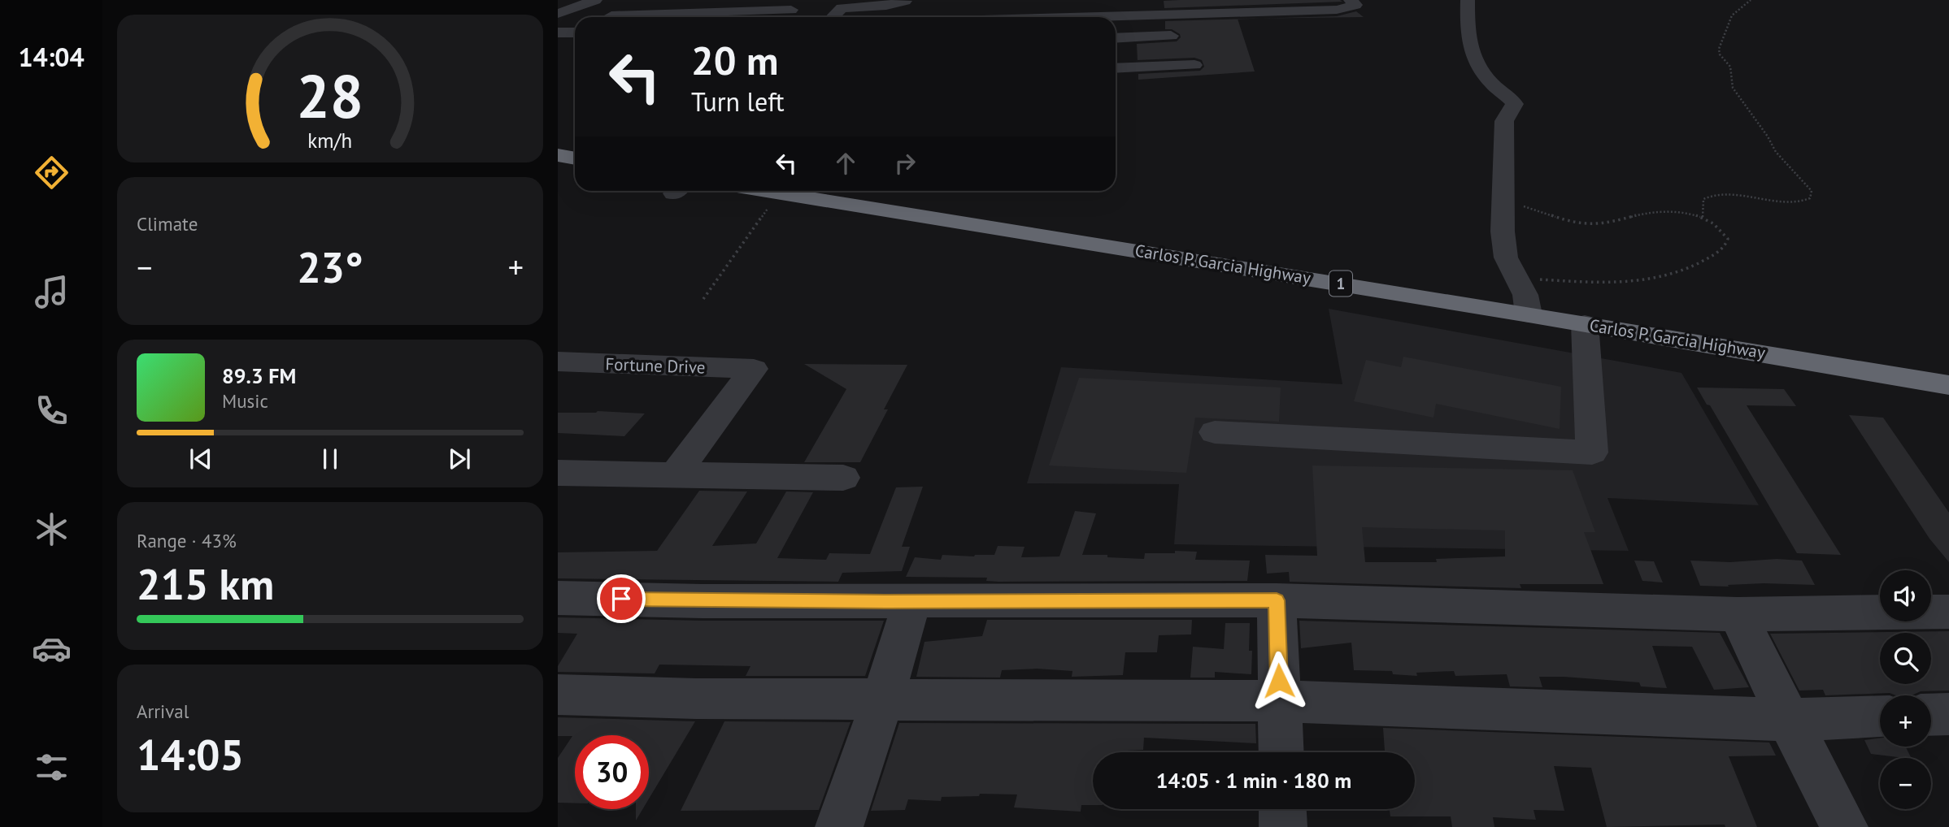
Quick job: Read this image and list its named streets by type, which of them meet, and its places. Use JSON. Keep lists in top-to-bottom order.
{
  "streets": {
    "highway": ["Carlos P. Garcia Highway", "1"],
    "street": ["Fortune Drive"]
  },
  "page": {
    "tabs": "14:04",
    "turn": ["20 m", "Turn left"],
    "tile": [
      "Climate",
      ["Range · 43%", "215 km"],
      ["Arrival", "14:05"]
    ],
    "heat": ["−", "23°", "+"],
    "song": ["89.3 FM", "Music"],
    "map_buttons": ["+", "−"],
    "limit": "30",
    "trip": "14:05 · 1 min · 180 m",
    "gauge": ["28", "km/h"]
  }
}
